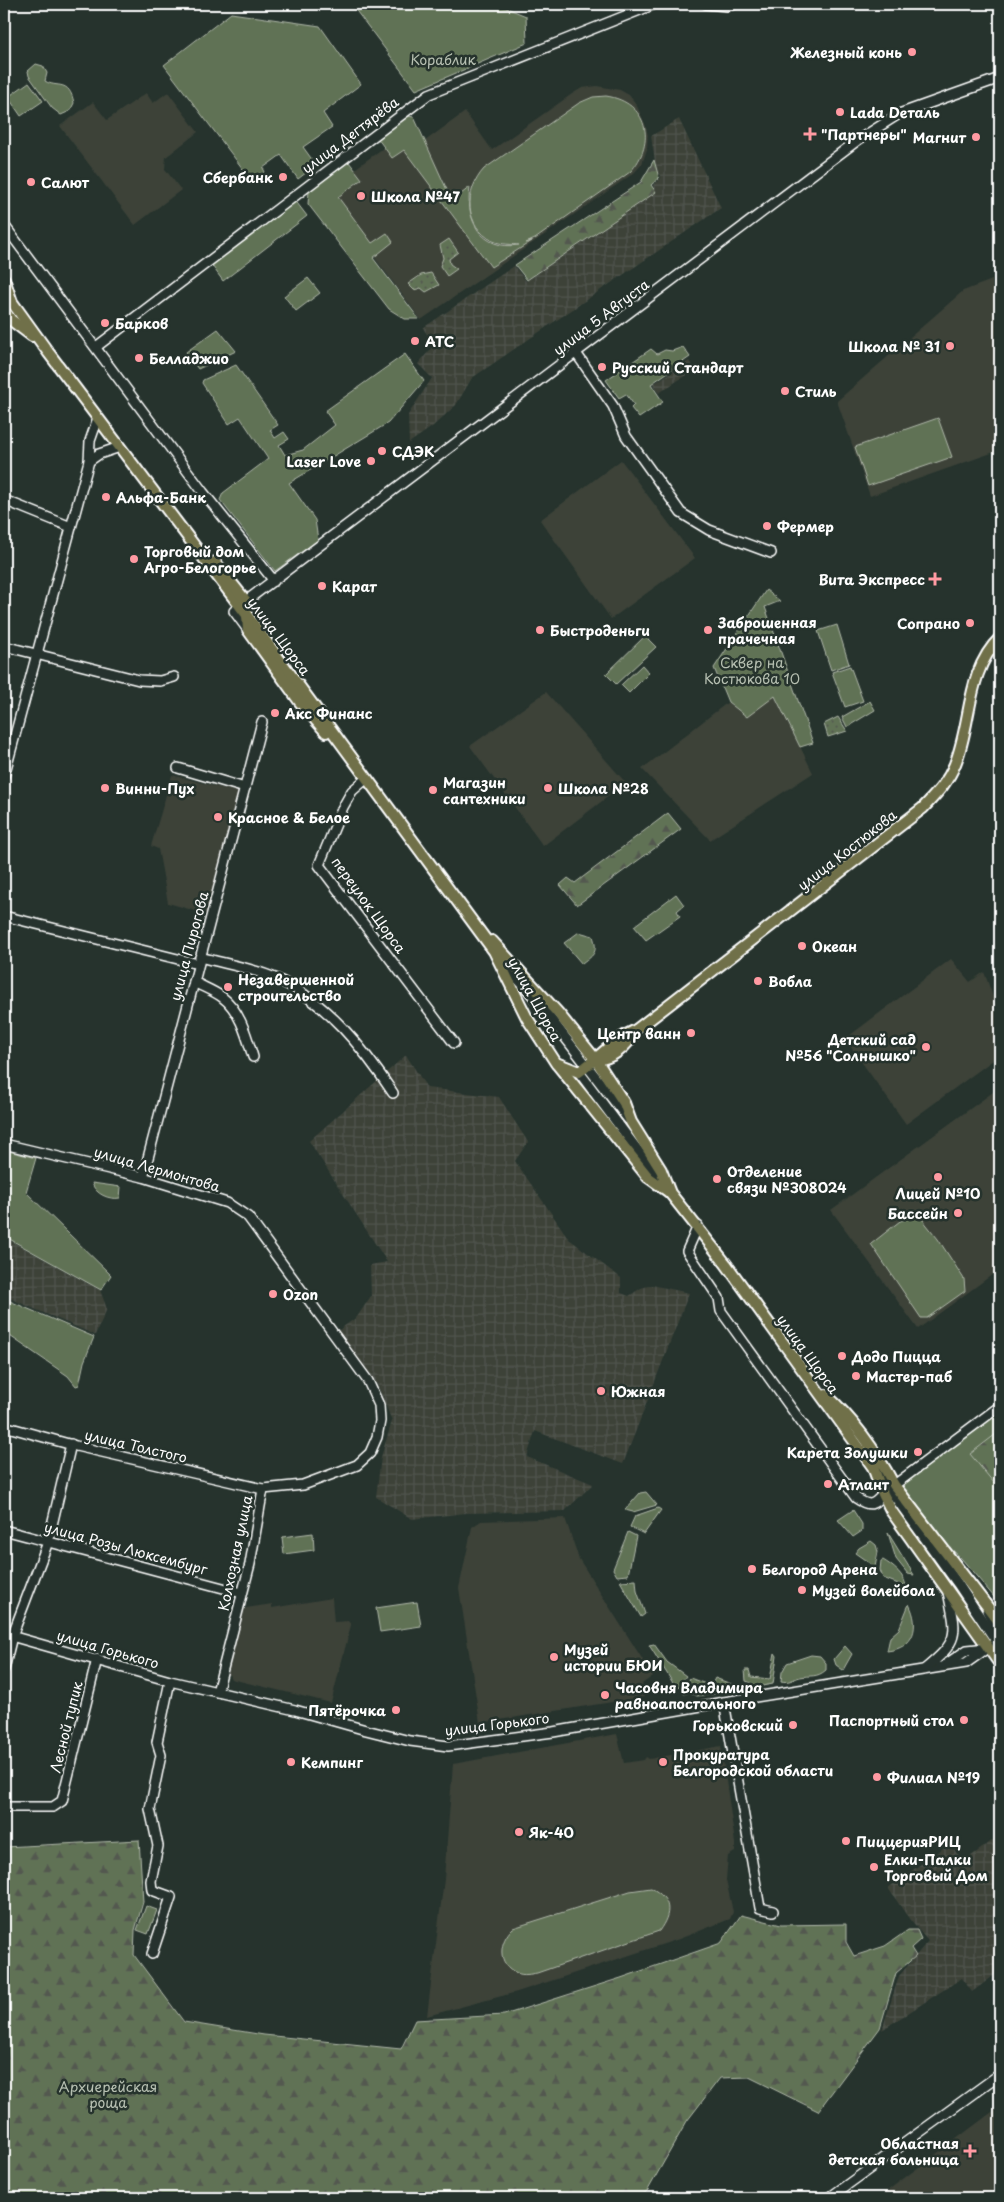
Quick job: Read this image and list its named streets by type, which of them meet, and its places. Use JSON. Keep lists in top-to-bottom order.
{
  "streets": {
    "main road": ["улица Щорса", "улица Костюкова"],
    "street": [
      "улица Дегтярёва",
      "улица 5 Августа",
      "переулок Щорса",
      "улица Пирогова",
      "улица Лермонтова",
      "улица Толстого",
      "улица Розы Люксембург",
      "Колхозная улица",
      "улица Горького",
      "Лесной тупик"
    ]
  },
  "crossings": [
    ["улица 5 Августа", "улица Щорса"],
    ["улица Щорса", "улица Костюкова"],
    ["улица Щорса", "переулок Щорса"],
    ["улица Пирогова", "улица Лермонтова"],
    ["улица Лермонтова", "Колхозная улица"],
    ["улица Толстого", "Колхозная улица"],
    ["улица Розы Люксембург", "Колхозная улица"],
    ["Колхозная улица", "улица Горького"],
    ["улица Горького", "Лесной тупик"]
  ],
  "parks": ["Кораблик", "Сквер на Костюкова 10", "Архиерейская роща"],
  "places": {
    "other": [
      "Железный конь",
      "Lada Dеталь",
      "Магнит",
      "Сбербанк",
      "Салют",
      "Школа №47",
      "Барков",
      "АТС",
      "Школа № 31",
      "Белладжио",
      "Русский Стандарт",
      "Стиль",
      "СДЭК",
      "Laser Love",
      "Альфа-Банк",
      "Фермер",
      "Торговый дом Агро-Белогорье",
      "Карат",
      "Сопрано",
      "Быстроденьги",
      "Заброшенная прачечная",
      "Акс Финанс",
      "Винни-Пух",
      "Школа №28",
      "Магазин сантехники",
      "Красное & Белое",
      "Океан",
      "Вобла",
      "Незавершенной строительство",
      "Центр ванн",
      "Детский сад №56 \"Солнышко\"",
      "Лицей №10",
      "Отделение связи №308024",
      "Бассейн",
      "Ozon",
      "Додо Пицца",
      "Мастер-паб",
      "Южная",
      "Карета Золушки",
      "Атлант",
      "Белгород Арена",
      "Музей волейбола",
      "Музей истории БЮИ",
      "Часовня Владимира равноапостольного",
      "Пятёрочка",
      "Паспортный стол",
      "Горьковский",
      "Кемпинг",
      "Прокуратура Белгородской области",
      "Филиал №19",
      "Як-40",
      "ПиццерияРИЦ",
      "Елки-Палки Торговый Дом"
    ],
    "health": ["\"Партнеры\"", "Вита Экспресс", "Областная детская больница"]
  }
}
